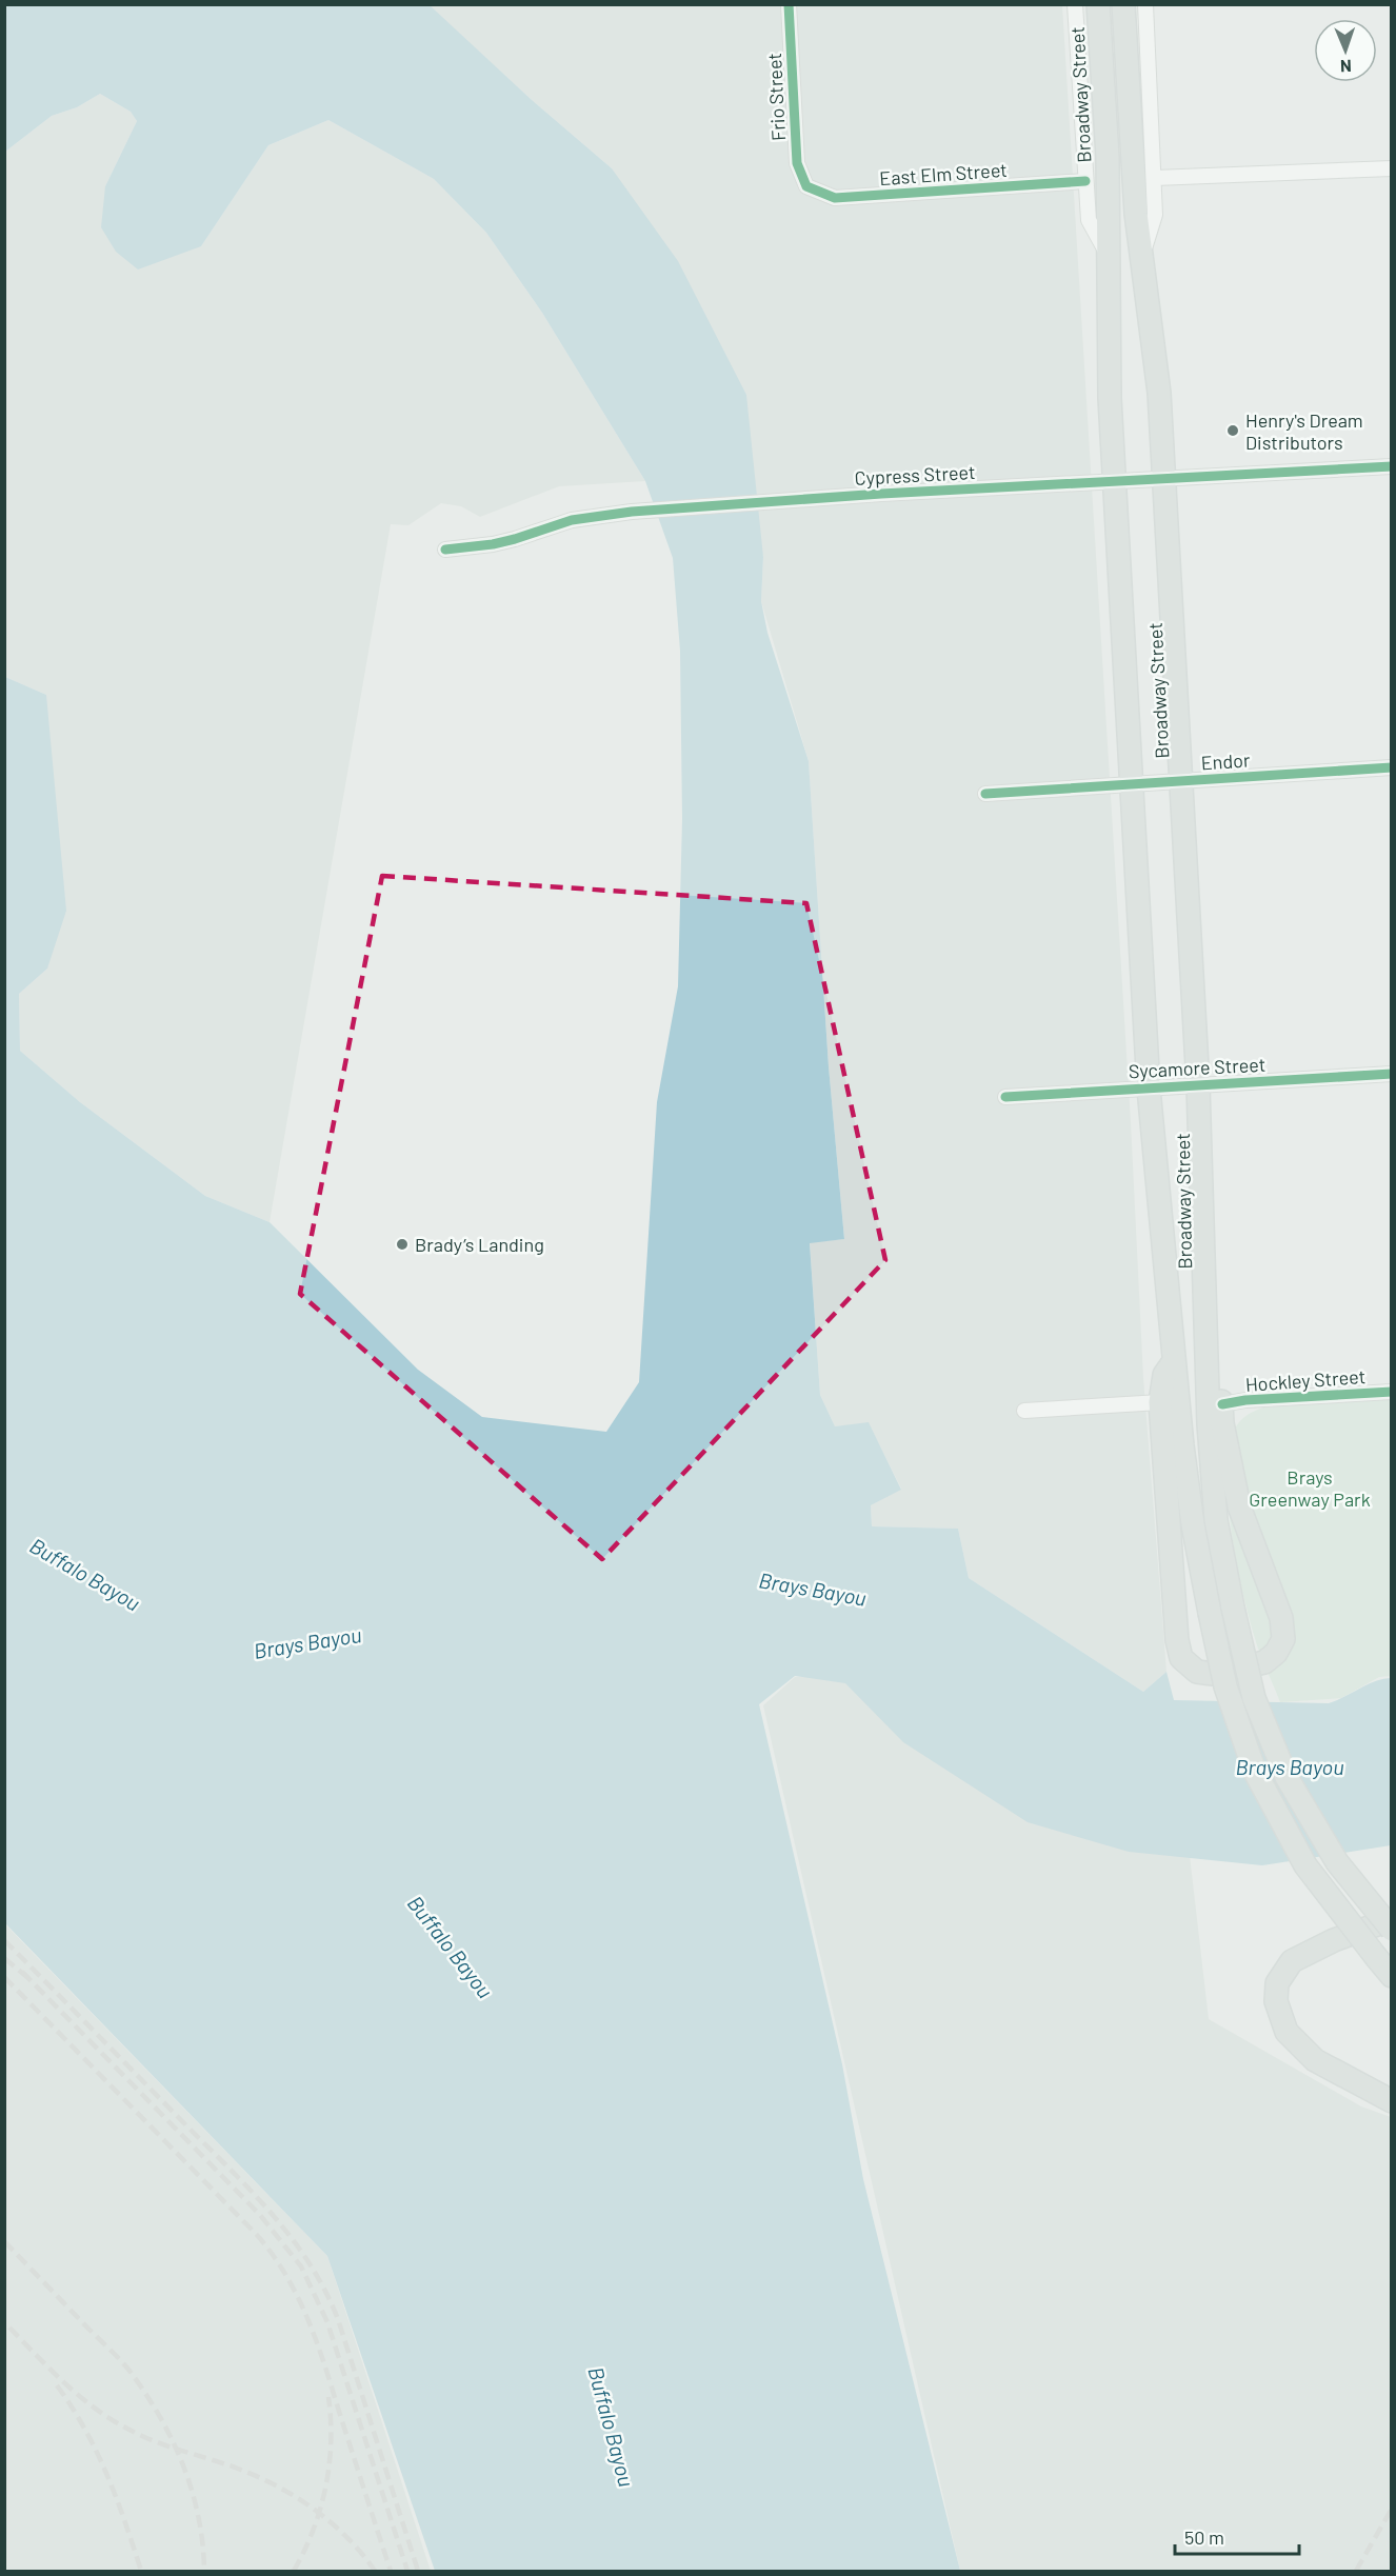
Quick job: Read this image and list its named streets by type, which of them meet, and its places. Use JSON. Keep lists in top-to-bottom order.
{
  "streets": {
    "main road": ["Broadway Street"],
    "street": [
      "Frio Street",
      "East Elm Street",
      "Cypress Street",
      "Endor",
      "Sycamore Street",
      "Hockley Street"
    ]
  },
  "crossings": [
    ["Broadway Street", "East Elm Street"],
    ["Broadway Street", "Cypress Street"],
    ["Broadway Street", "Endor"],
    ["Broadway Street", "Sycamore Street"],
    ["Frio Street", "East Elm Street"]
  ],
  "water": ["Buffalo Bayou", "Brays Bayou"],
  "parks": ["Brays Greenway Park"],
  "places": ["Henry's Dream Distributors", "Brady’s Landing"],
  "scale_bar": "50 m",
  "north": "bottom"
}
